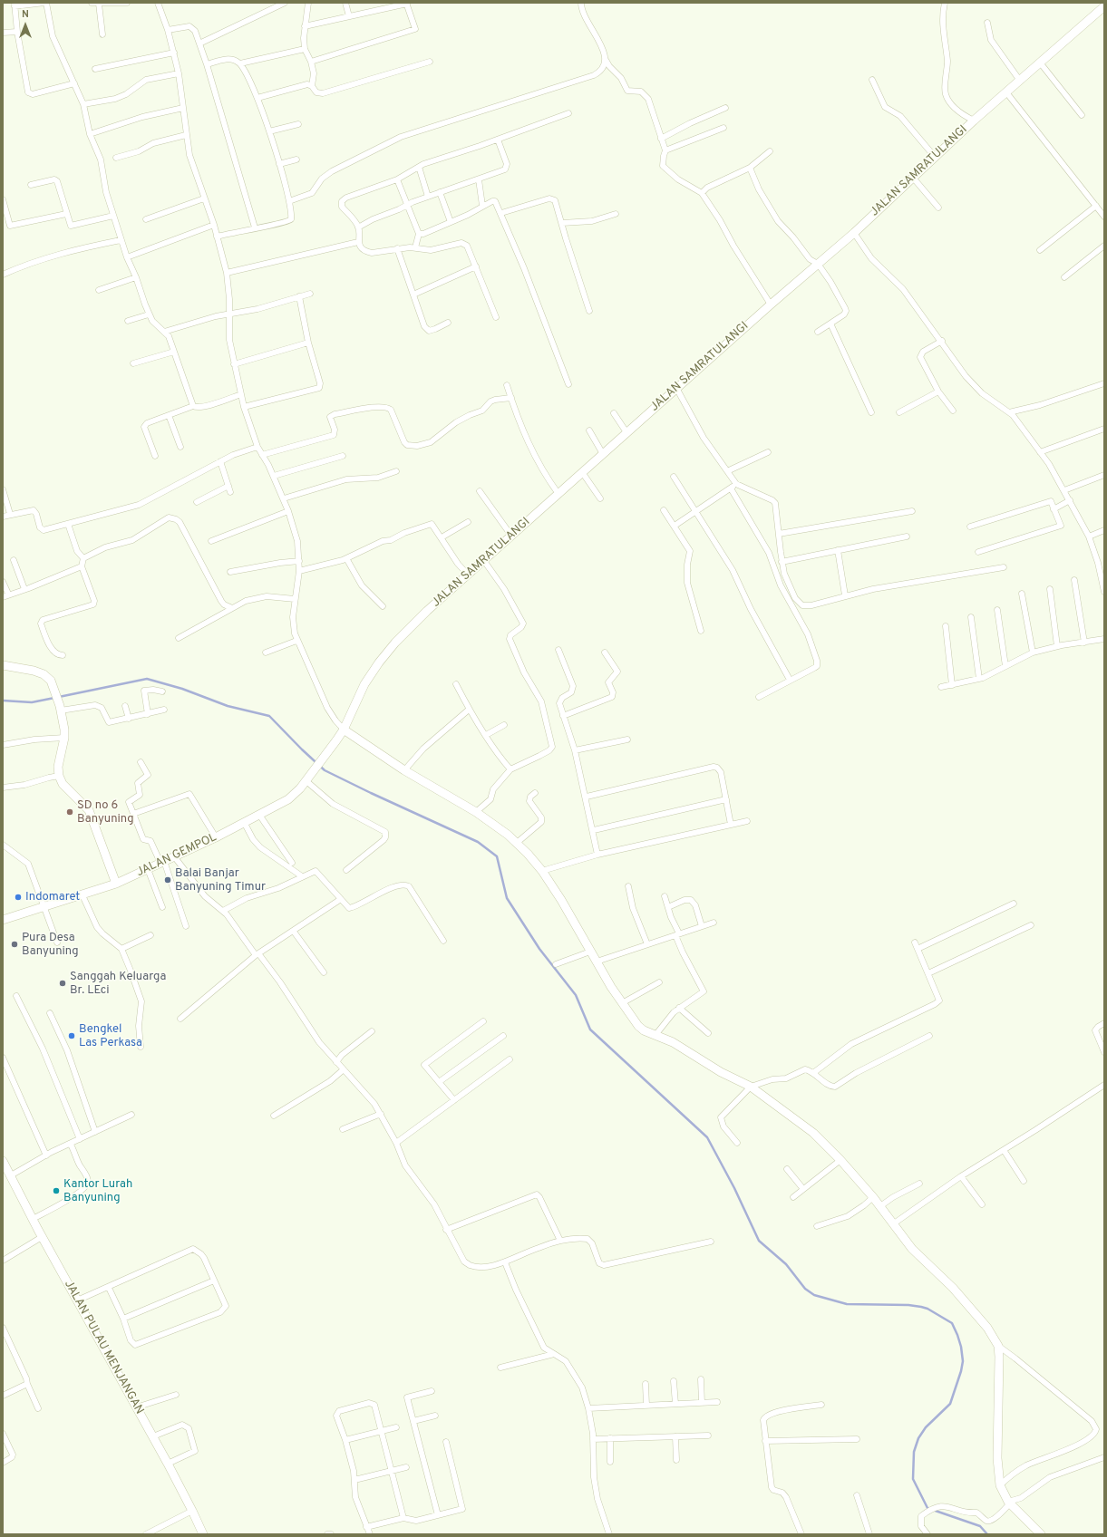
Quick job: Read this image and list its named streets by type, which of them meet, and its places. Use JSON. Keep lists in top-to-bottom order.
{
  "streets": {
    "street": ["JALAN SAMRATULANGI", "JALAN GEMPOL", "JALAN PULAU MENJANGAN"]
  },
  "crossings": [
    ["JALAN SAMRATULANGI", "JALAN GEMPOL"]
  ],
  "places": [
    "SD no 6 Banyuning",
    "Balai Banjar Banyuning Timur",
    "Indomaret",
    "Pura Desa Banyuning",
    "Sanggah Keluarga Br. LEci",
    "Bengkel Las Perkasa",
    "Kantor Lurah Banyuning"
  ],
  "north": "top"
}
